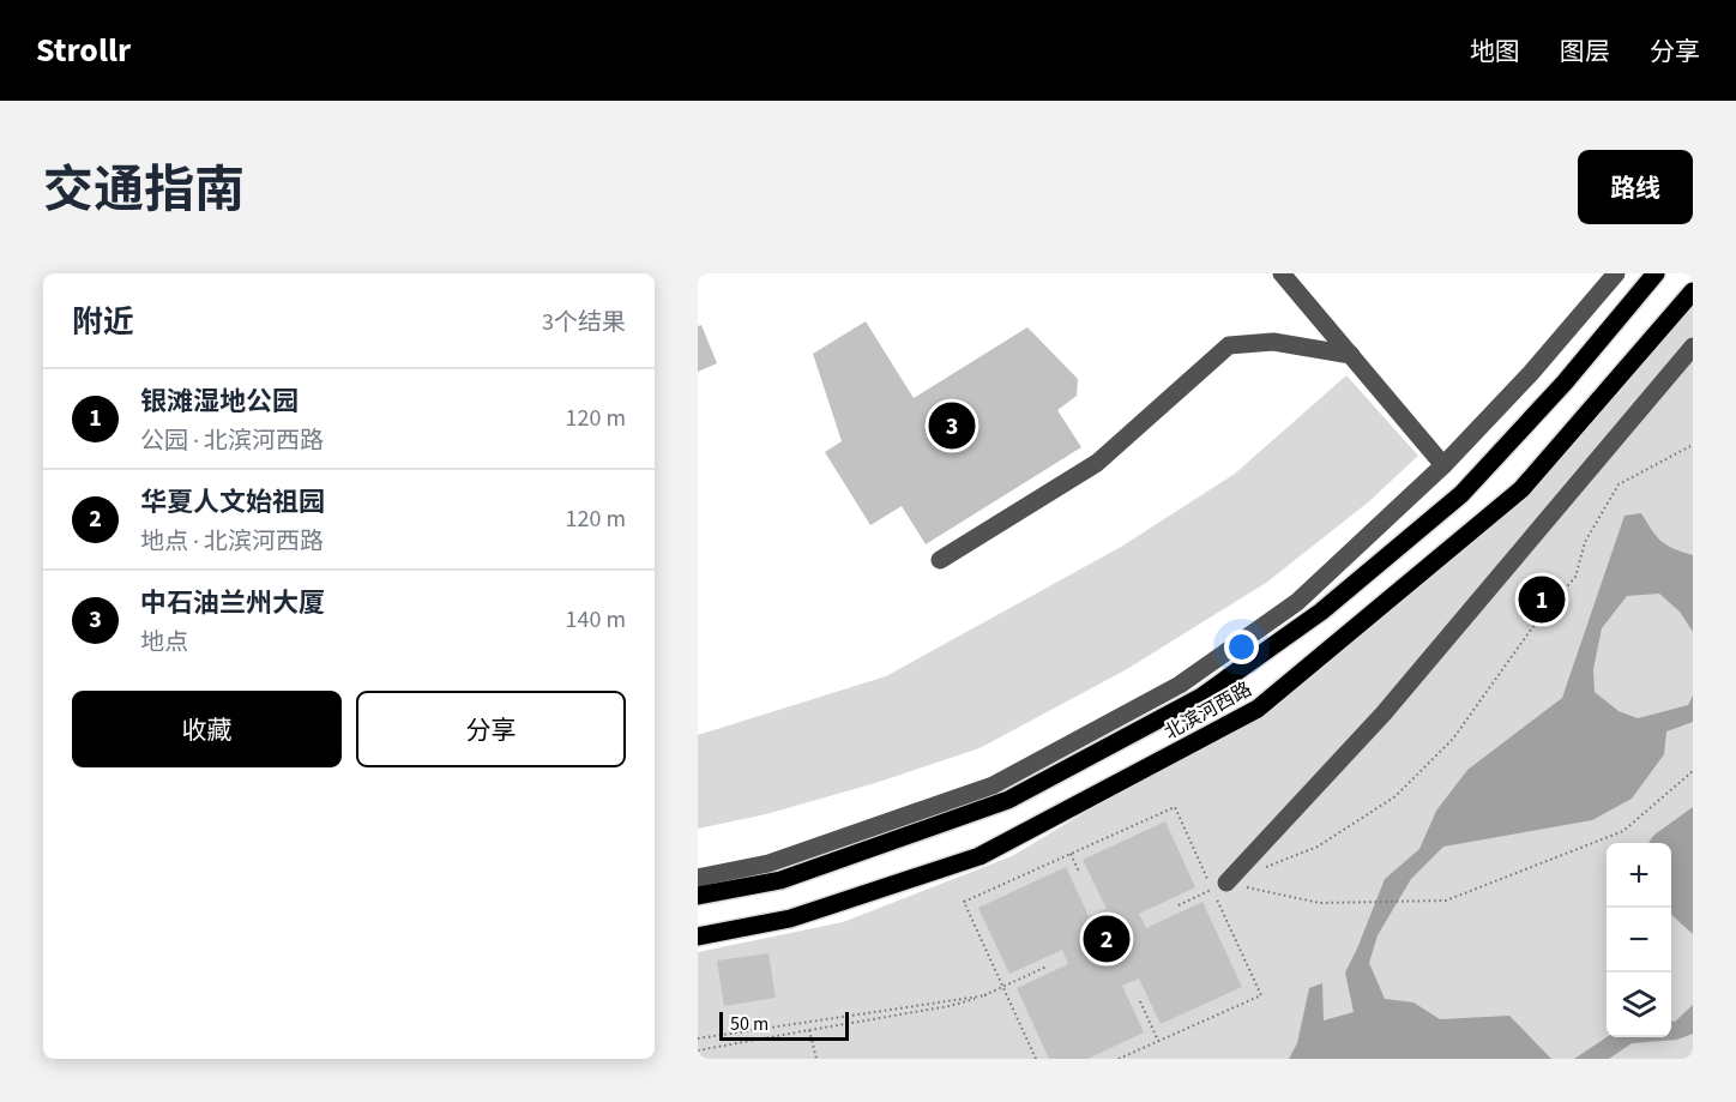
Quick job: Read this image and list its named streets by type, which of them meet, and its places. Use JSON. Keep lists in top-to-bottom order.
{
  "streets": {
    "main road": ["北滨河西路"]
  },
  "scale_bar": "50 m",
  "page": {
    "header": "Strollr",
    "nav": ["地图", "图层", "分享"],
    "title": "交通指南",
    "buttons": [
      "路线",
      ["收藏", "分享"]
    ],
    "heading": ["附近", "3个结果"],
    "list": [
      {
        "mark": "1",
        "name": "银滩湿地公园",
        "note": "公园 · 北滨河西路",
        "value": "120 m"
      },
      {
        "mark": "2",
        "name": "华夏人文始祖园",
        "note": "地点 · 北滨河西路",
        "value": "120 m"
      },
      {
        "mark": "3",
        "name": "中石油兰州大厦",
        "note": "地点",
        "value": "140 m"
      }
    ],
    "pins": ["3", "1", "2"],
    "map_buttons": ["+", "−"],
    "scale": "50 m"
  }
}
